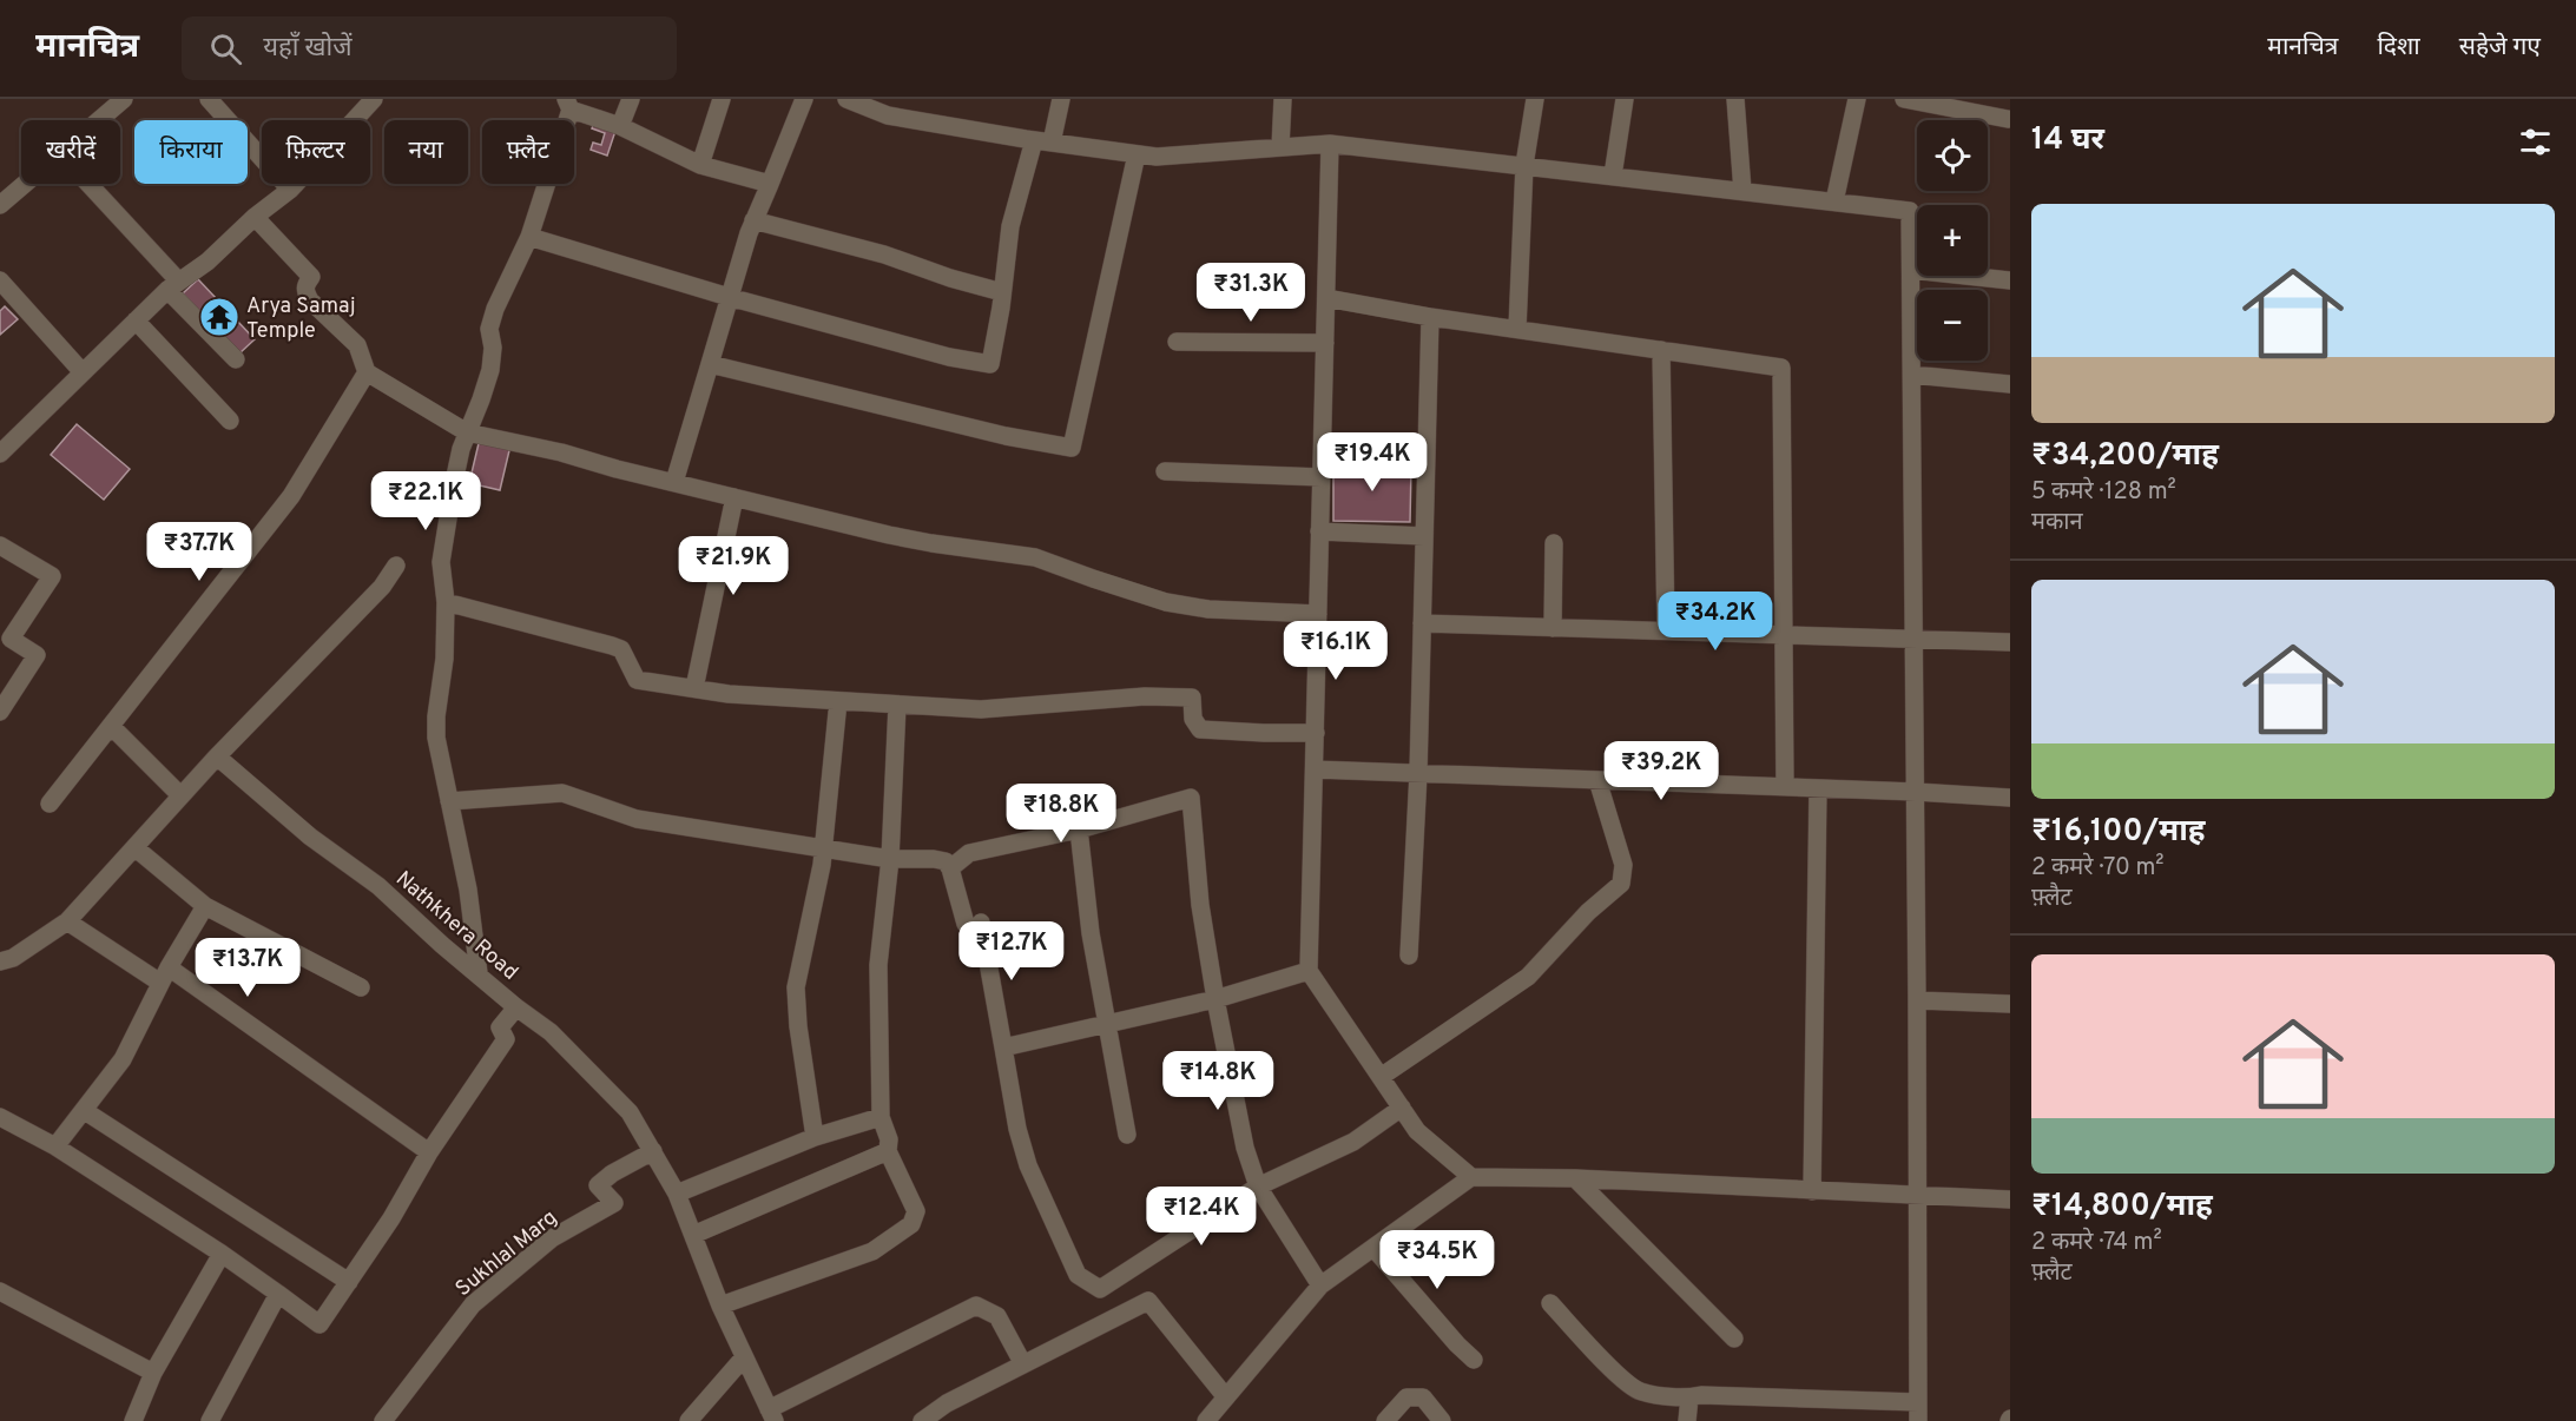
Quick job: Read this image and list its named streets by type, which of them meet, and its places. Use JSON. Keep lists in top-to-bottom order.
{
  "streets": {
    "street": ["Nathkhera Road", "Sukhlal Marg"]
  },
  "crossings": [
    ["Nathkhera Road", "Sukhlal Marg"]
  ],
  "places": {
    "temple": ["Arya Samaj Temple"]
  },
  "page": {
    "header": "मानचित्र",
    "search": "यहाँ खोजें",
    "nav": ["मानचित्र", "दिशा", "सहेजे गए"],
    "heading": "14 घर",
    "map_buttons": ["+", "−"],
    "chip": [
      "खरीदें",
      "किराया",
      "फ़िल्टर",
      "नया",
      "फ़्लैट"
    ],
    "list": [
      {
        "name": "₹34,200/माह",
        "note": "5 कमरे · 128 m² · मकान"
      },
      {
        "name": "₹16,100/माह",
        "note": "2 कमरे · 70 m² · फ़्लैट"
      },
      {
        "name": "₹14,800/माह",
        "note": "2 कमरे · 74 m² · फ़्लैट"
      }
    ],
    "price": [
      "₹31.3K",
      "₹19.4K",
      "₹22.1K",
      "₹37.7K",
      "₹21.9K",
      "₹34.2K",
      "₹16.1K",
      "₹39.2K",
      "₹18.8K",
      "₹12.7K",
      "₹13.7K",
      "₹14.8K",
      "₹12.4K",
      "₹34.5K"
    ]
  }
}
